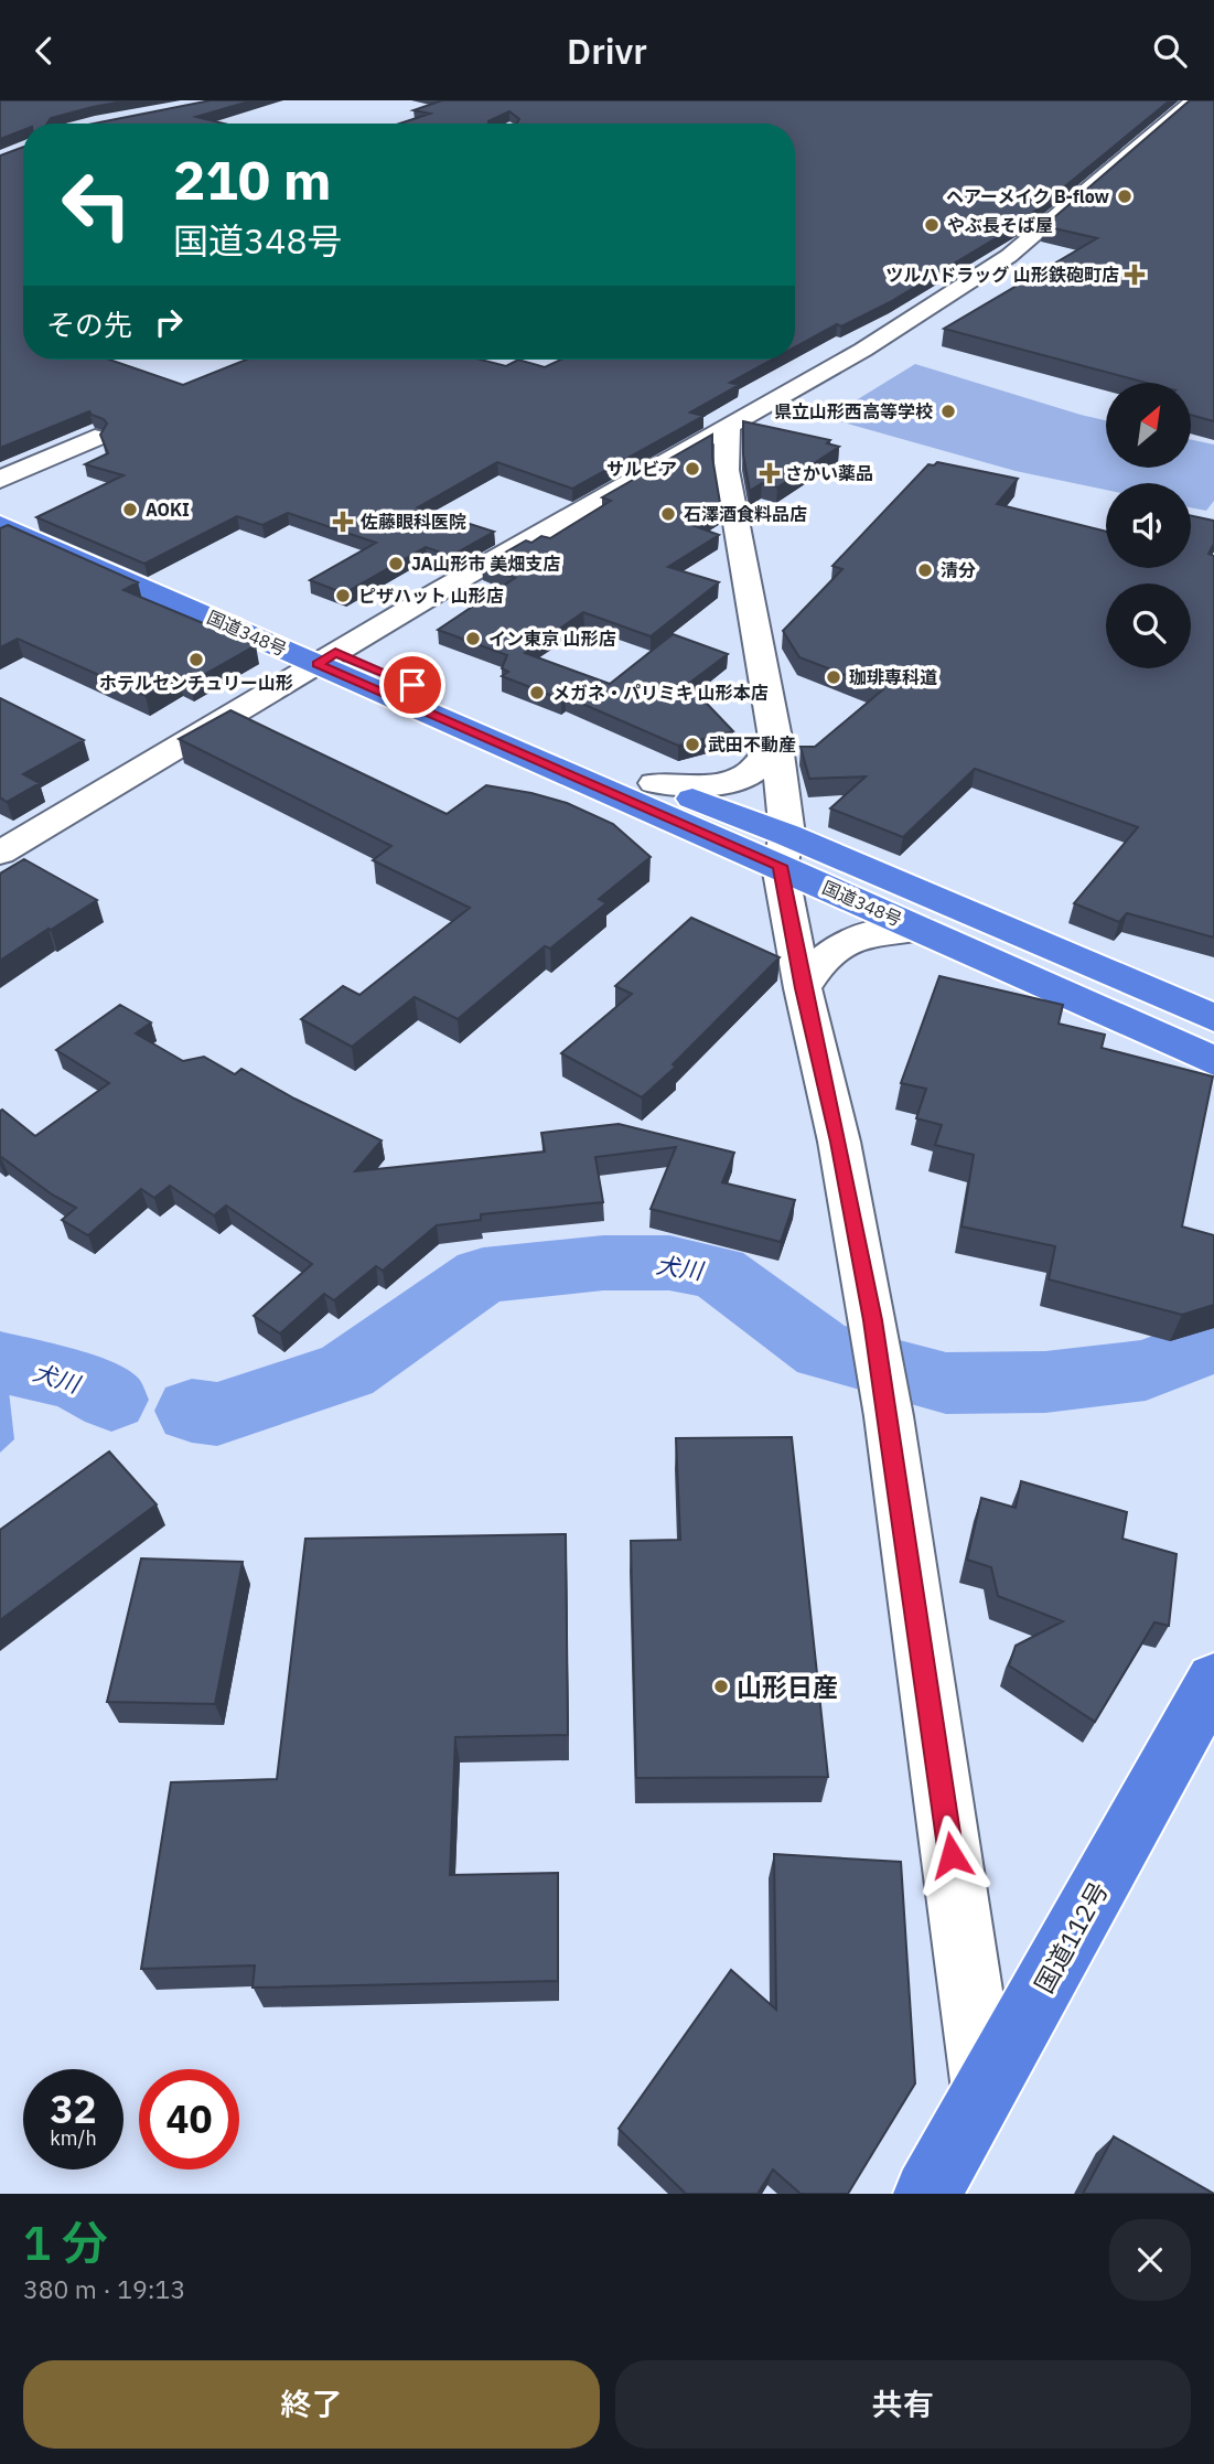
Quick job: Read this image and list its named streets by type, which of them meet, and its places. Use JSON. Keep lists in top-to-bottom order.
{
  "streets": {
    "highway": ["国道348号", "国道112号"]
  },
  "water": ["犬川"],
  "places": {
    "other": [
      "ヘアーメイク B-flow",
      "やぶ長そば屋",
      "県立山形西高等学校",
      "サルビア",
      "AOKI",
      "石澤酒食料品店",
      "JA山形市 美畑支店",
      "清分",
      "ピザハット 山形店",
      "イン東京 山形店",
      "ホテルセンチュリー山形",
      "珈琲専科道",
      "メガネ・パリミキ 山形本店",
      "武田不動産",
      "山形日産"
    ],
    "health": ["ツルハドラッグ 山形鉄砲町店", "さかい薬品", "佐藤眼科医院"]
  },
  "north": "top right",
  "page": {
    "header": "Drivr",
    "turn": ["210 m", "国道348号"],
    "then": "その先",
    "speed": "32 km/h",
    "limit": "40",
    "heading": ["1 分", "380 m · 19:13"],
    "buttons": ["終了", "共有"]
  }
}
